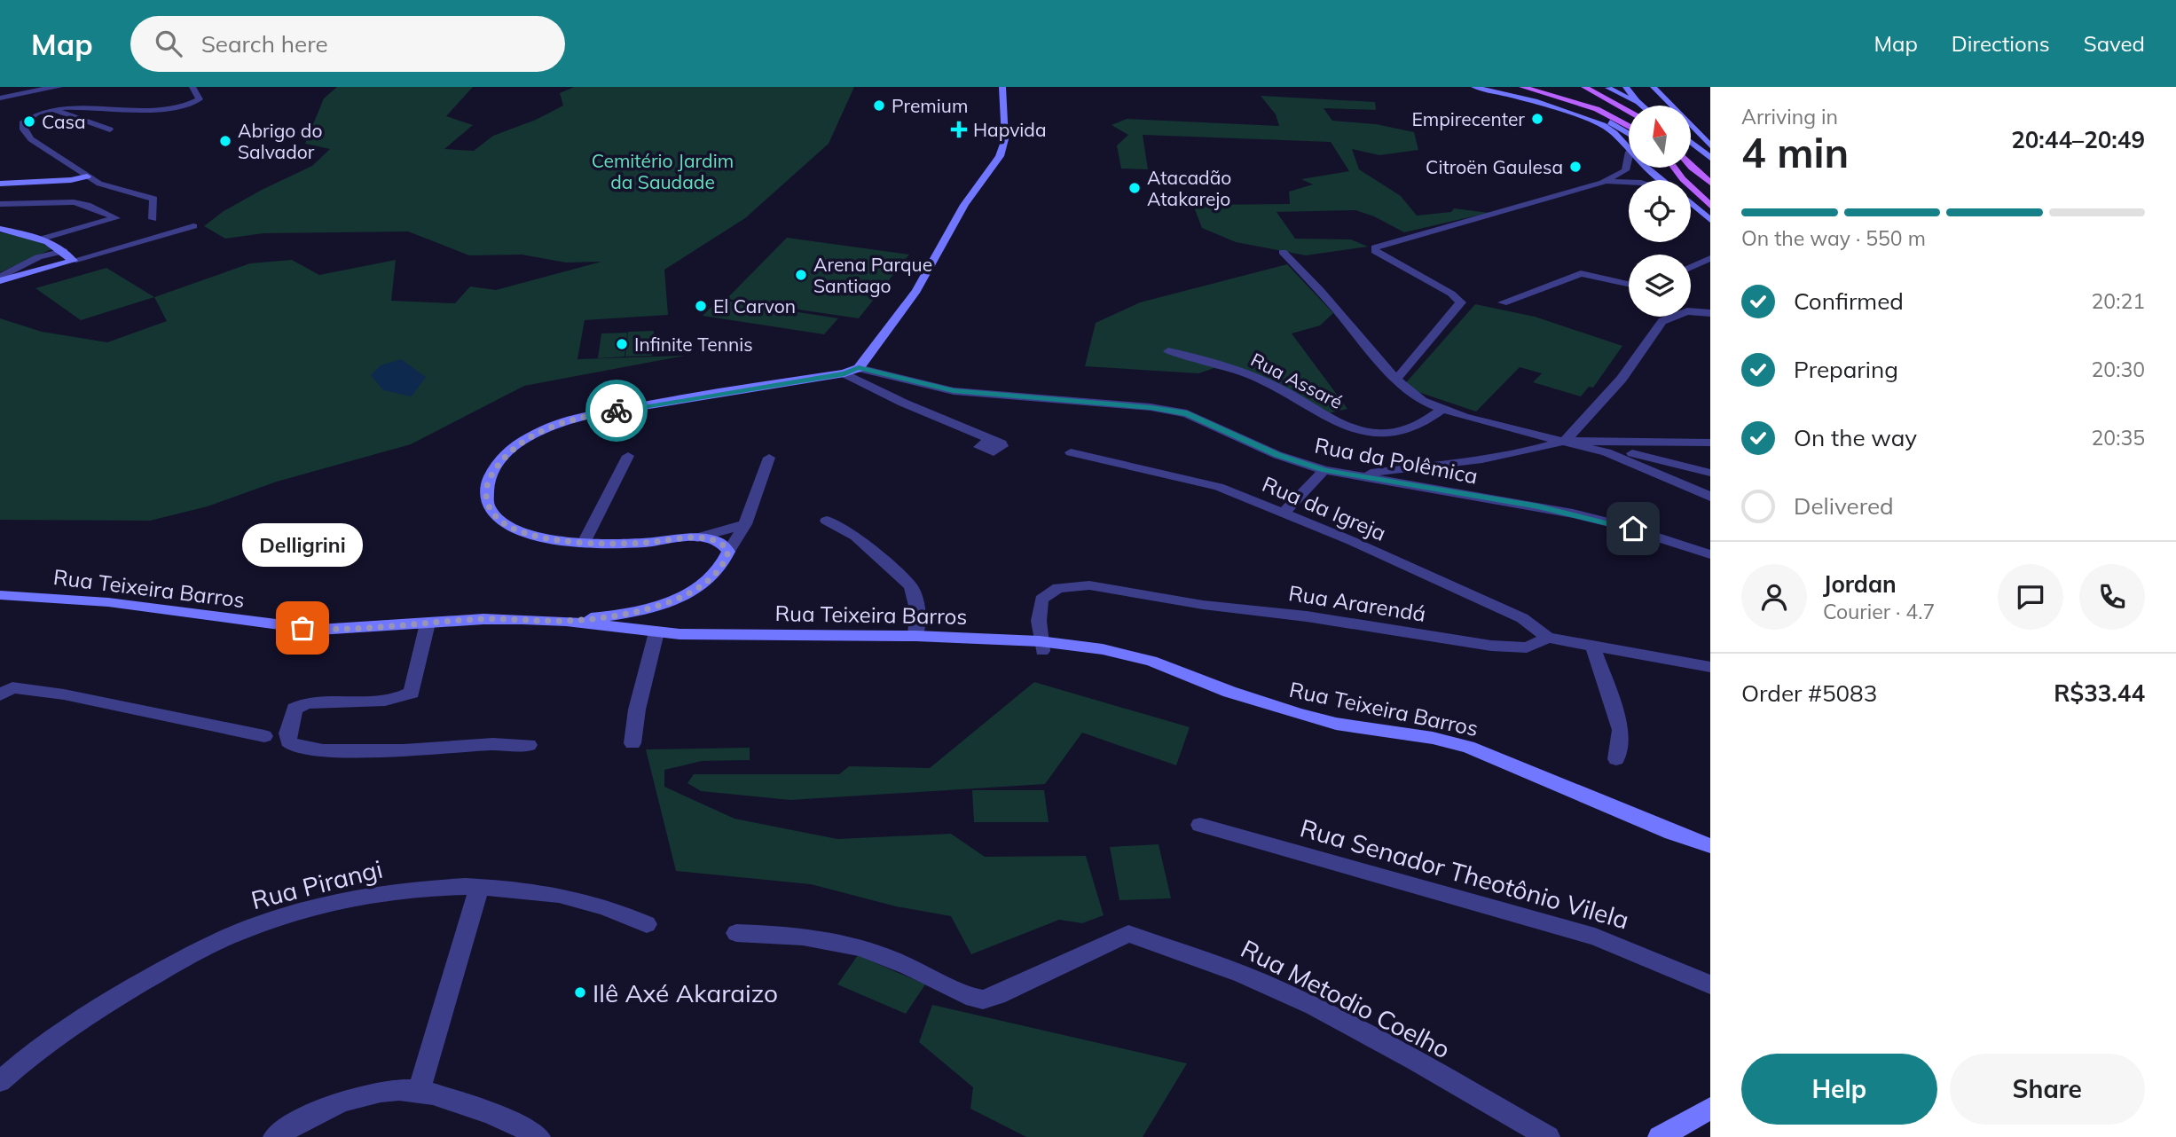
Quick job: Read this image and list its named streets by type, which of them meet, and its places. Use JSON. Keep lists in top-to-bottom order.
{
  "streets": {
    "main road": ["Rua Teixeira Barros"],
    "street": [
      "Rua Assaré",
      "Rua da Polêmica",
      "Rua da Igreja",
      "Rua Ararendá",
      "Rua Senador Theotônio Vilela",
      "Rua Pirangi",
      "Rua Metodio Coelho"
    ]
  },
  "crossings": [
    ["Rua da Igreja", "Rua Ararendá"],
    ["Rua Teixeira Barros", "Rua Ararendá"]
  ],
  "parks": ["Cemitério Jardim da Saudade"],
  "places": {
    "other": [
      "Premium",
      "Empirecenter",
      "Casa",
      "Abrigo do Salvador",
      "Citroën Gaulesa",
      "Atacadão Atakarejo",
      "Arena Parque Santiago",
      "El Carvon",
      "Infinite Tennis",
      "Delligrini",
      "Ilê Axé Akaraizo"
    ],
    "health": ["Hapvida"]
  },
  "north": "top",
  "page": {
    "header": "Map",
    "search": "Search here",
    "nav": ["Map", "Directions", "Saved"],
    "heading": ["4 min", "Arriving in", "20:44–20:49"],
    "panel": [
      "Jordan",
      "Courier · 4.7",
      "Order #5083",
      "R$33.44"
    ],
    "bar": "On the way · 550 m",
    "list": [
      ["Confirmed", "20:21"],
      ["Preparing", "20:30"],
      ["On the way", "20:35"],
      "Delivered"
    ],
    "bubble": "Delligrini",
    "buttons": ["Help", "Share"]
  }
}
